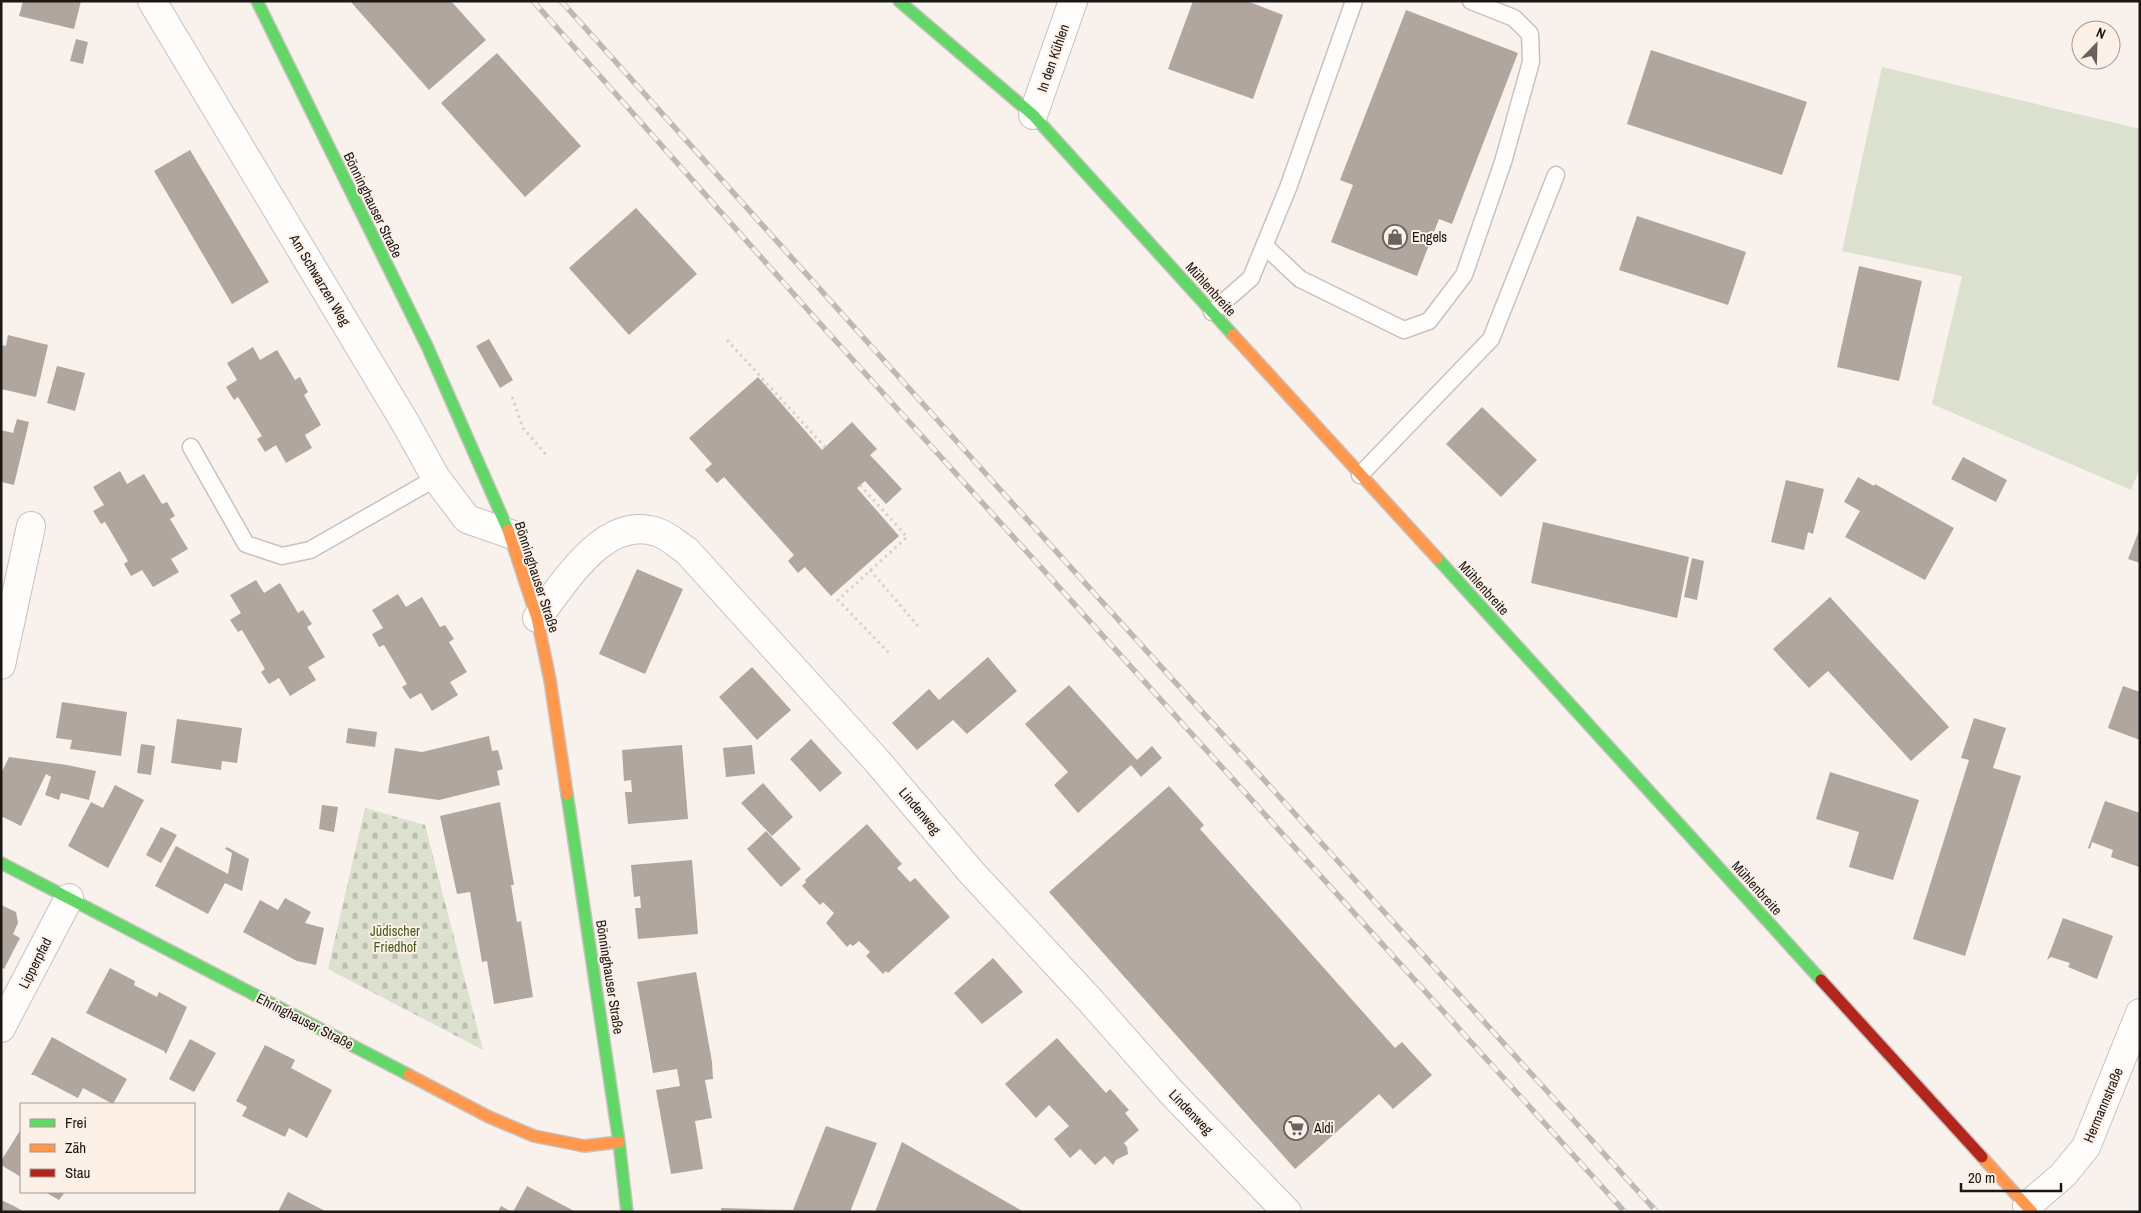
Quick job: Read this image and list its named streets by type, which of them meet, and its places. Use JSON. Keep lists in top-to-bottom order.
{
  "streets": {
    "street": [
      "In den Kühlen",
      "Bönninghauser Straße",
      "Am Schwarzen Weg",
      "Mühlenbreite",
      "Lindenweg",
      "Lipperpfad",
      "Ehringhauser Straße",
      "Hermannstraße"
    ]
  },
  "crossings": [
    ["In den Kühlen", "Mühlenbreite"],
    ["Bönninghauser Straße", "Am Schwarzen Weg"],
    ["Bönninghauser Straße", "Lindenweg"],
    ["Bönninghauser Straße", "Ehringhauser Straße"],
    ["Mühlenbreite", "Hermannstraße"],
    ["Lipperpfad", "Ehringhauser Straße"]
  ],
  "parks": ["Jüdischer Friedhof"],
  "places": {
    "shop": ["Engels"],
    "supermarket": ["Aldi"]
  },
  "legend": ["Frei", "Zäh", "Stau"],
  "scale_bar": "20 m",
  "north": "top right"
}
